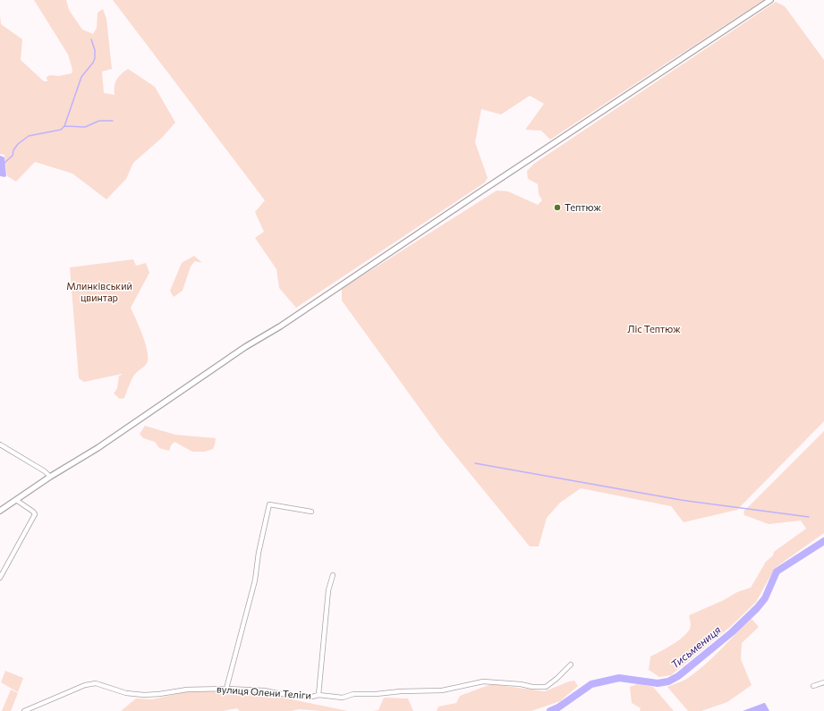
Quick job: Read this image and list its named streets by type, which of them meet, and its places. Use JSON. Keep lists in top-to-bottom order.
{
  "streets": {
    "street": ["вулиця Олени Теліги"]
  },
  "water": ["Тисьмениця"],
  "parks": ["Млинківський цвинтар", "Ліс Тептюж"],
  "places": ["Тептюж"]
}
